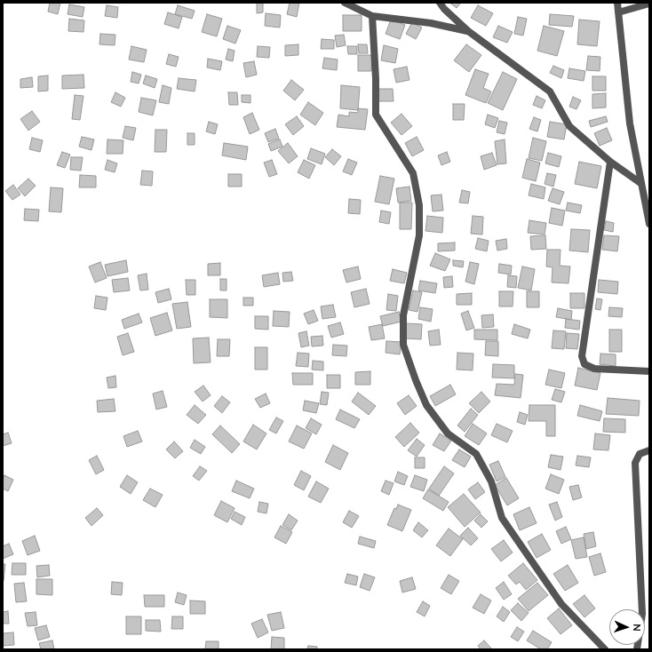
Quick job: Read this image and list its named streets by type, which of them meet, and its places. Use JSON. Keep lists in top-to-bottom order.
{
  "north": "right"
}
